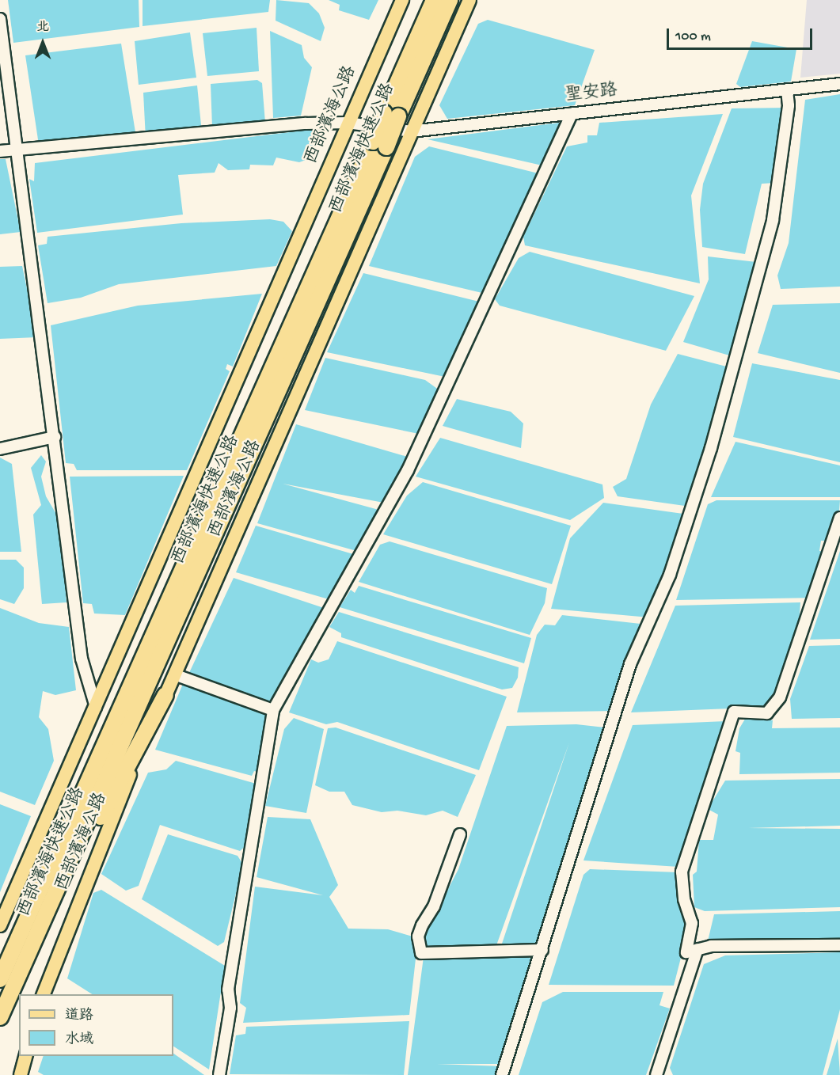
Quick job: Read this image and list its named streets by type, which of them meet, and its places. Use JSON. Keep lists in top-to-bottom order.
{
  "streets": {
    "highway": ["西部濱海快速公路"],
    "main road": ["西部濱海公路"],
    "street": ["聖安路"]
  },
  "crossings": [
    ["聖安路", "西部濱海公路"]
  ],
  "legend": ["道路", "水域"],
  "scale_bar": "100 m",
  "north": "top"
}
